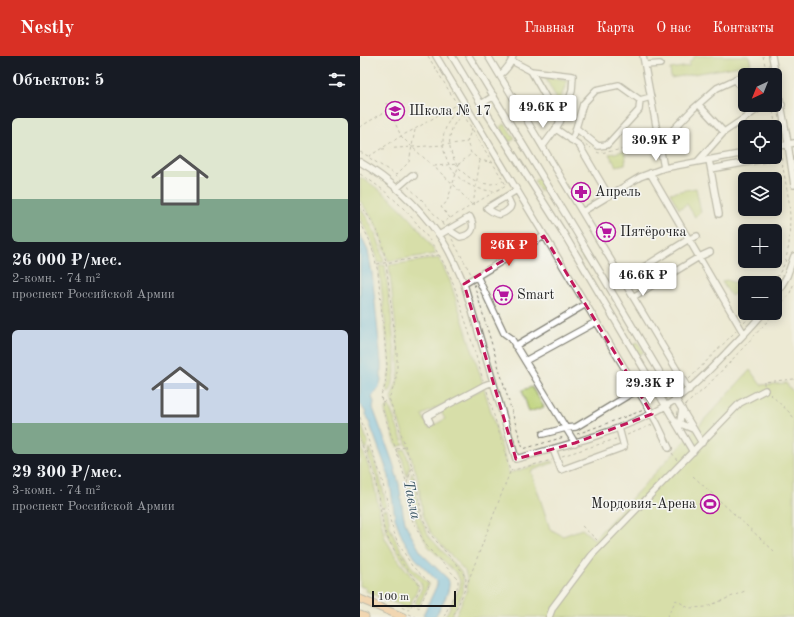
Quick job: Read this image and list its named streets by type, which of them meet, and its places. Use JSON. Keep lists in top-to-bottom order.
{
  "water": ["Тавла"],
  "places": {
    "school or university": ["Школа № 17"],
    "pharmacy": ["Апрель"],
    "supermarket": ["Пятёрочка", "Smart"],
    "sports": ["Мордовия-Арена"]
  },
  "scale_bar": "100 m",
  "north": "bottom left",
  "page": {
    "header": "Nestly",
    "nav": [
      "Главная",
      "Карта",
      "О нас",
      "Контакты"
    ],
    "heading": "Объектов: 5",
    "map_buttons": ["+", "−"],
    "price": [
      "49.6K ₽",
      "30.9K ₽",
      "26K ₽",
      "46.6K ₽",
      "29.3K ₽"
    ],
    "list": [
      {
        "name": "26 000 ₽/мес.",
        "note": "2-комн. · 74 m² · проспект Российской Армии"
      },
      {
        "name": "29 300 ₽/мес.",
        "note": "3-комн. · 74 m² · проспект Российской Армии"
      }
    ],
    "scale": "100 m"
  }
}
